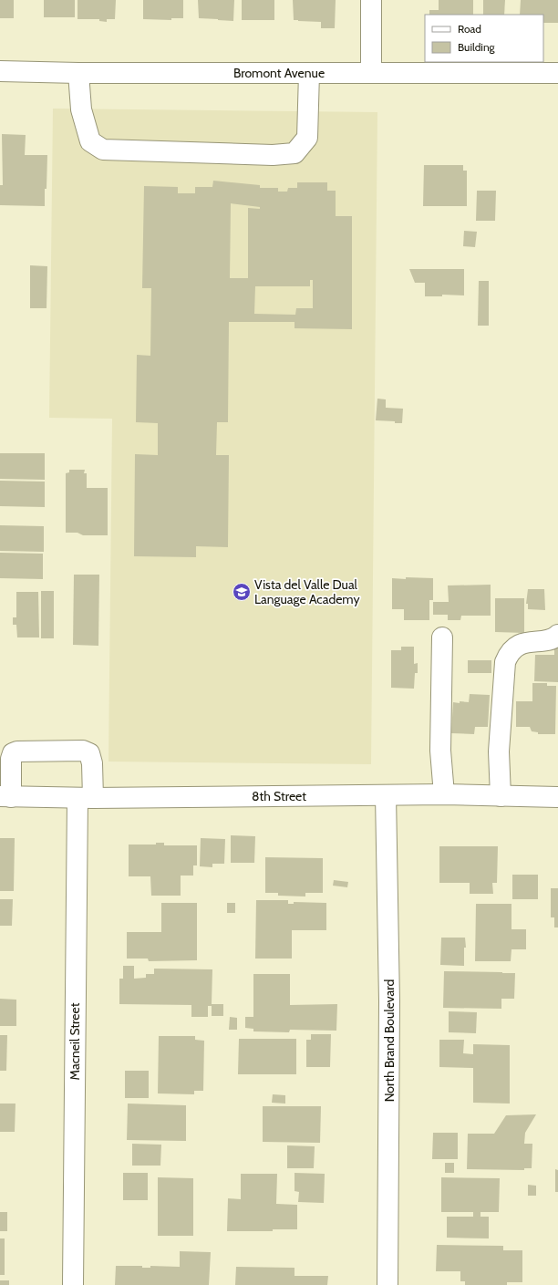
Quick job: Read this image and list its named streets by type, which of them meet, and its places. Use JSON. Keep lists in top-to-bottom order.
{
  "streets": {
    "street": [
      "Bromont Avenue",
      "8th Street",
      "North Brand Boulevard",
      "Macneil Street"
    ]
  },
  "crossings": [
    ["8th Street", "North Brand Boulevard"],
    ["8th Street", "Macneil Street"]
  ],
  "places": {
    "school or university": ["Vista del Valle Dual Language Academy"]
  },
  "legend": ["Road", "Building"]
}
